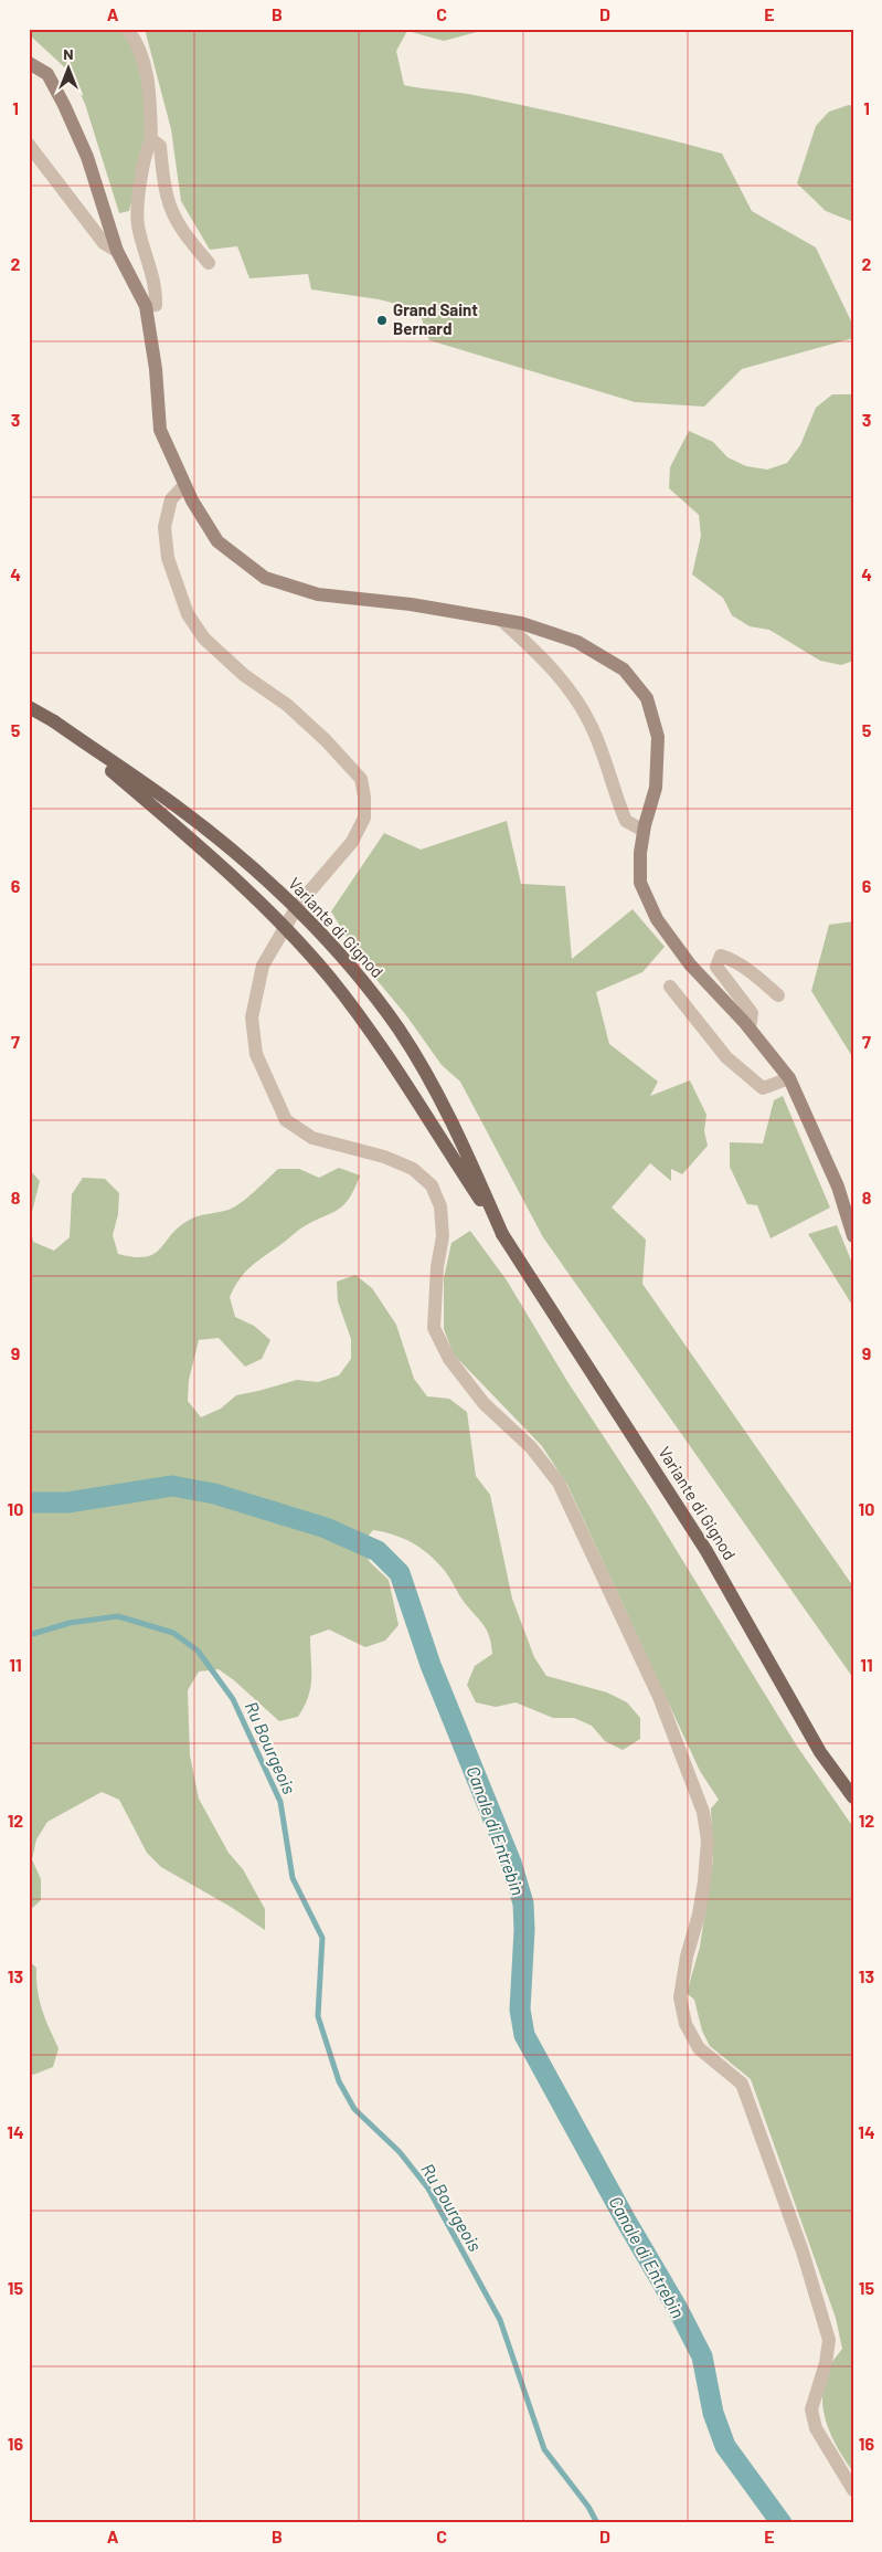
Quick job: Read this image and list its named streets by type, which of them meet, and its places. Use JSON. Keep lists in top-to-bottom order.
{
  "streets": {
    "main road": ["Variante di Gignod"]
  },
  "water": ["Ru Bourgeois", "Canale di Entrebin"],
  "places": ["Grand Saint Bernard"],
  "north": "top",
  "grid": {
    "columns": [
      "A",
      "B",
      "C",
      "D",
      "E"
    ],
    "rows": [
      "1",
      "2",
      "3",
      "4",
      "5",
      "6",
      "7",
      "8",
      "9",
      "10",
      "11",
      "12",
      "13",
      "14",
      "15",
      "16"
    ]
  }
}
